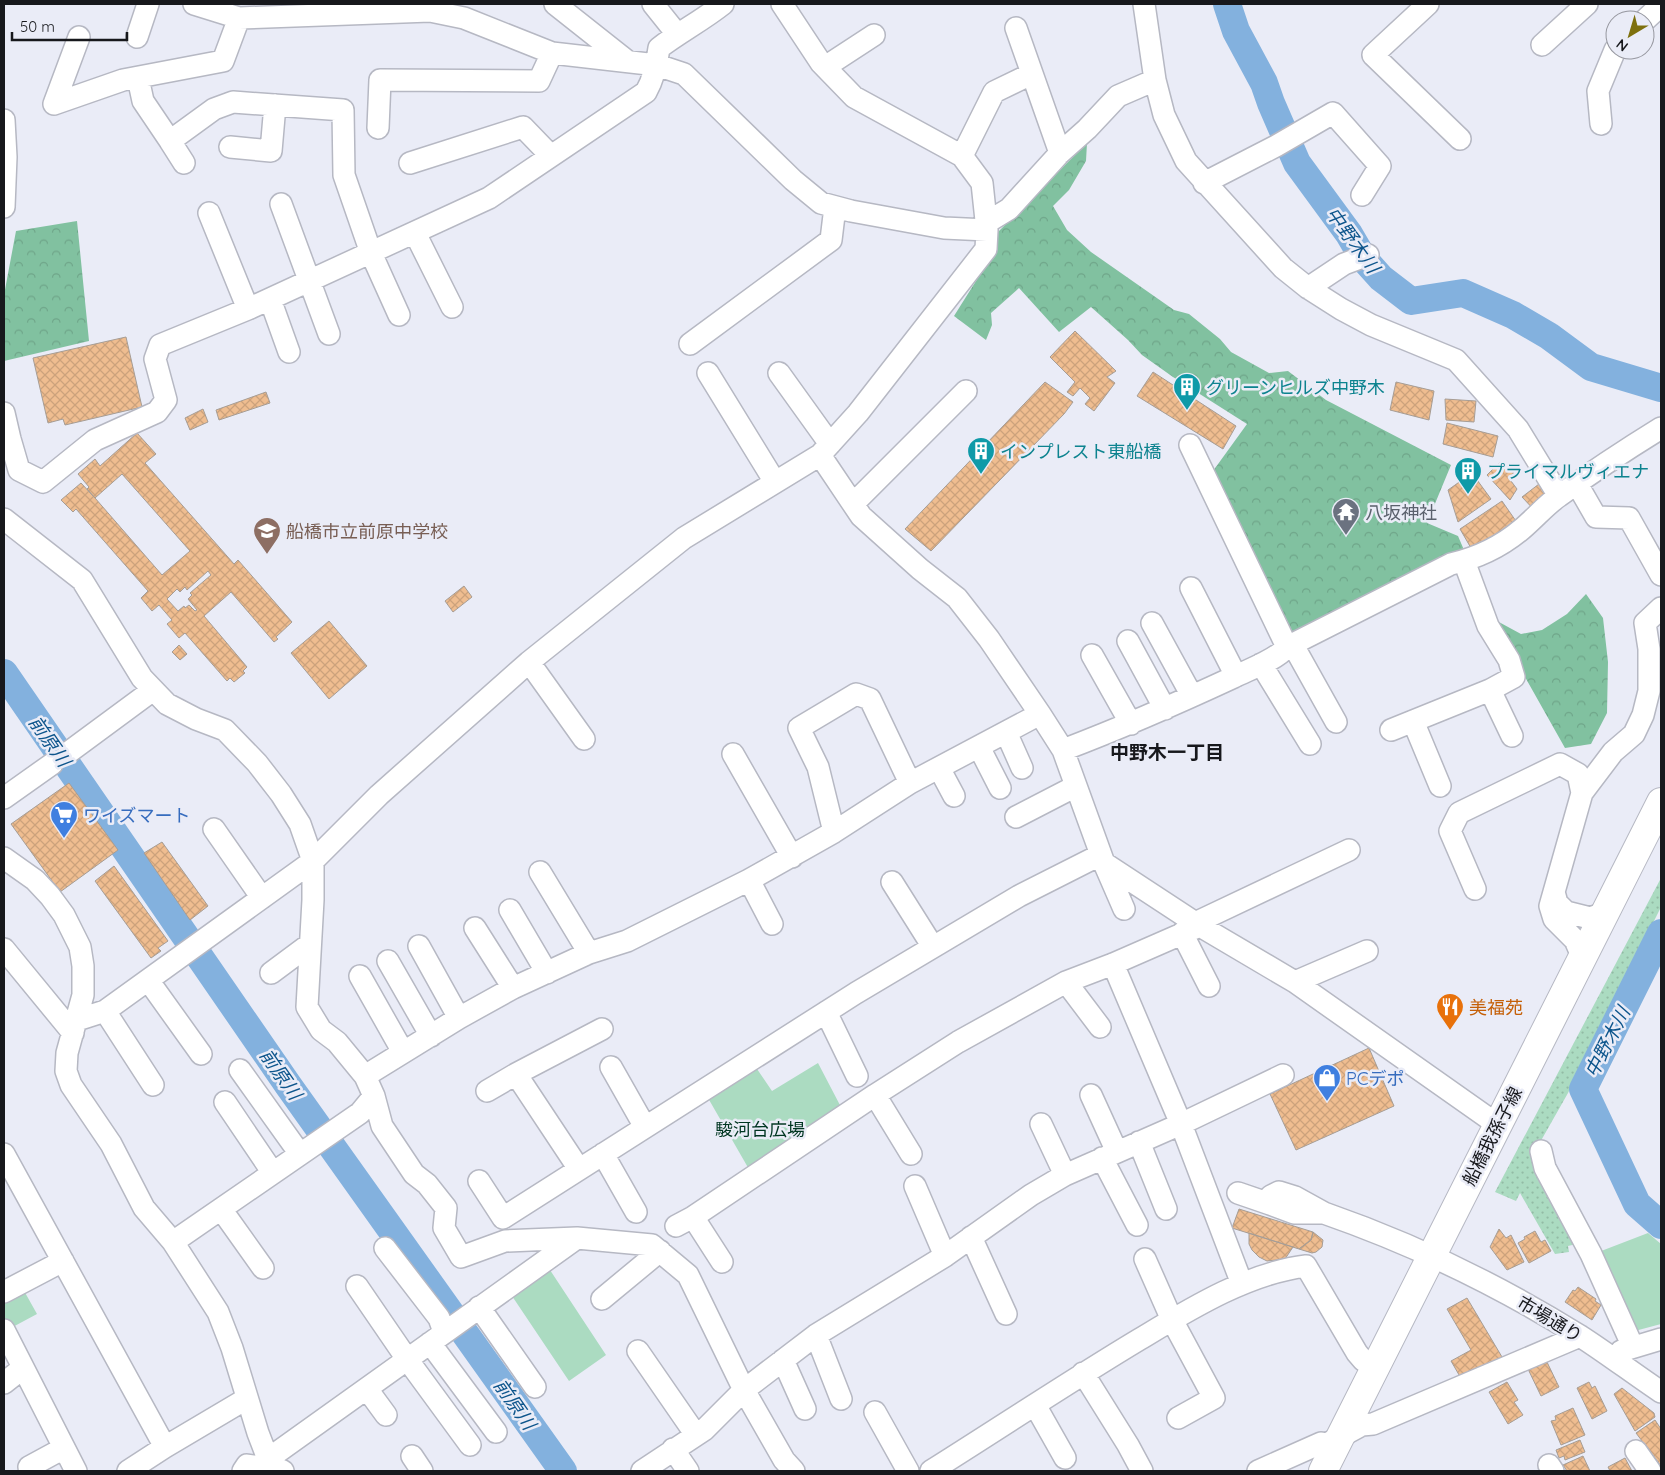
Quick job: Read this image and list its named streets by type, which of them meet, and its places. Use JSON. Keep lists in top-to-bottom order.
{
  "streets": {
    "main road": ["船橋我孫子線"],
    "street": ["市場通り"]
  },
  "crossings": [
    ["船橋我孫子線", "市場通り"]
  ],
  "districts": ["中野木一丁目"],
  "water": ["中野木川", "前原川"],
  "parks": ["駿河台広場"],
  "places": {
    "building": ["グリーンヒルズ中野木", "インプレスト東船橋", "プライマルヴィエナ"],
    "temple": ["八坂神社"],
    "school or university": ["船橋市立前原中学校"],
    "supermarket": ["ワイズマート"],
    "restaurant": ["美福苑"],
    "shop": ["PCデポ"]
  },
  "scale_bar": "50 m",
  "north": "bottom left"
}
